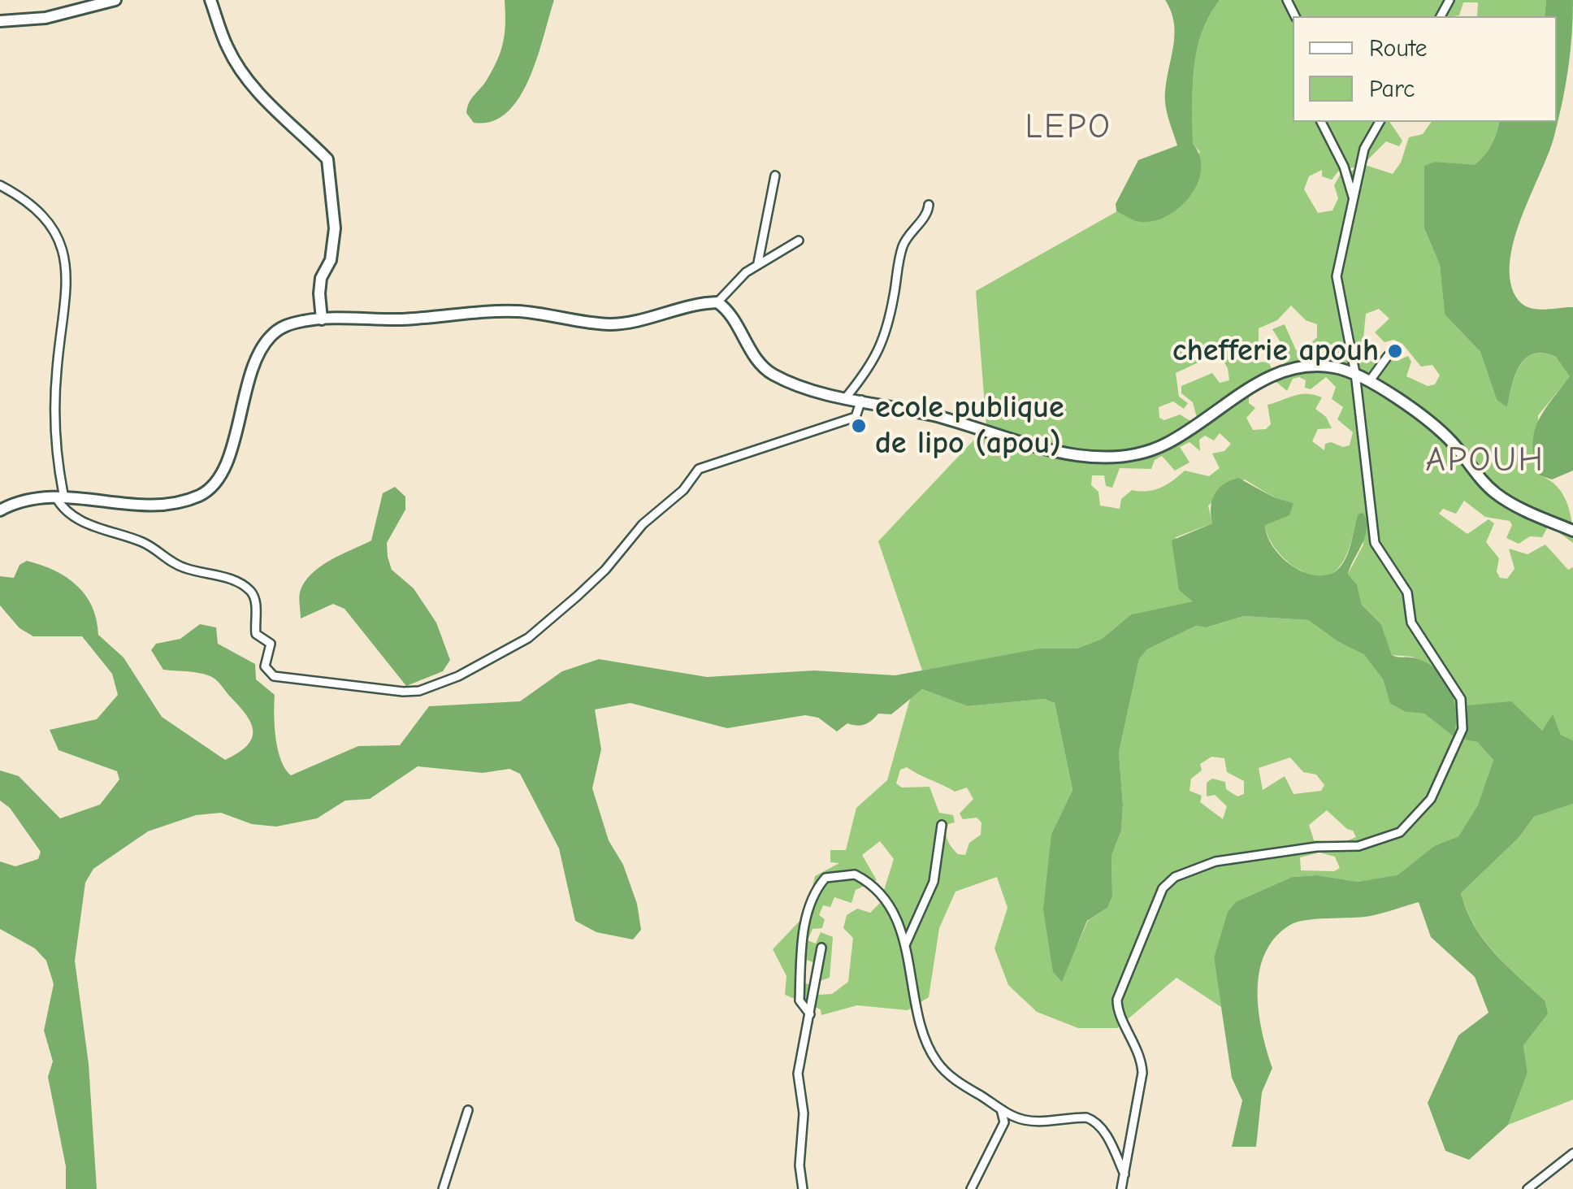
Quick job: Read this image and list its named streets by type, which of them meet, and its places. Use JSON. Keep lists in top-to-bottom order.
{
  "districts": ["LEPO", "APOUH"],
  "places": ["chefferie apouh", "ecole publique de lipo (apou)"],
  "legend": ["Route", "Parc"]
}
